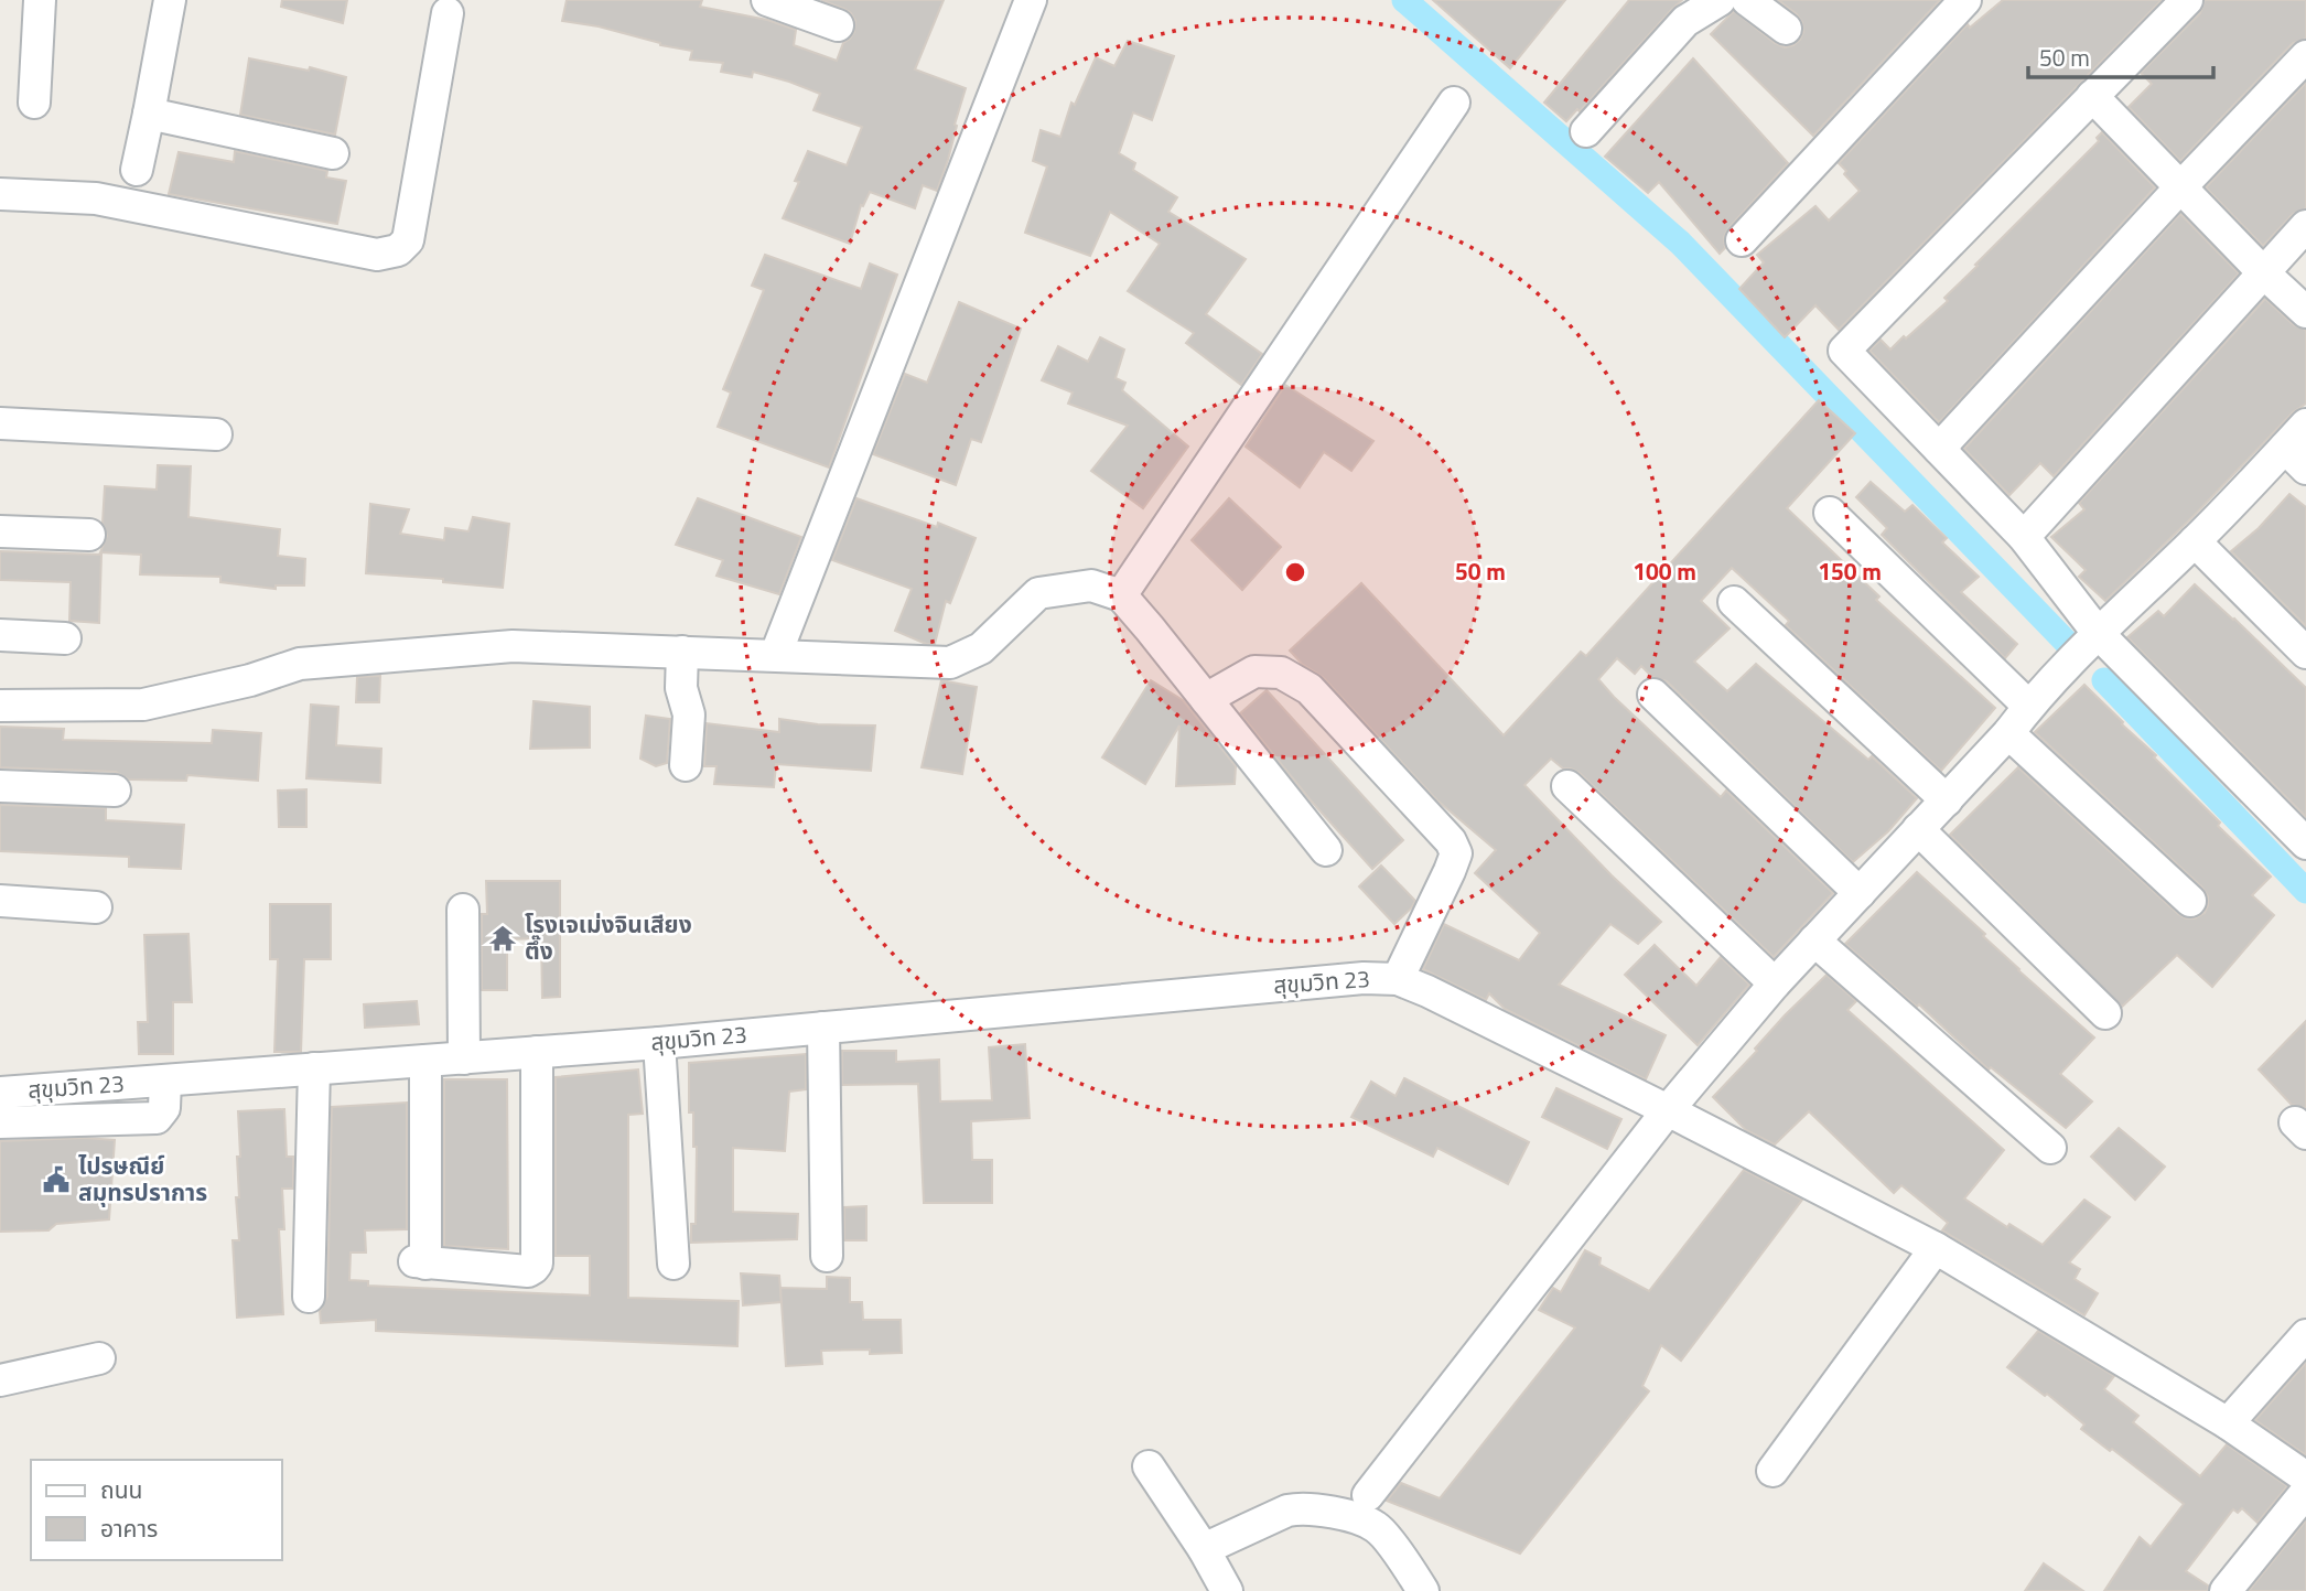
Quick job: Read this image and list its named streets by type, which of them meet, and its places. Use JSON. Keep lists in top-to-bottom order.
{
  "streets": {
    "street": ["สุขุมวิท 23"]
  },
  "places": {
    "temple": ["โรงเจเม่งจินเสียง ตึ๊ง"],
    "public building": ["ไปรษณีย์ สมุทรปราการ"]
  },
  "legend": ["ถนน", "อาคาร"],
  "scale_bar": "50 m",
  "rings": ["50 m", "100 m", "150 m"]
}
